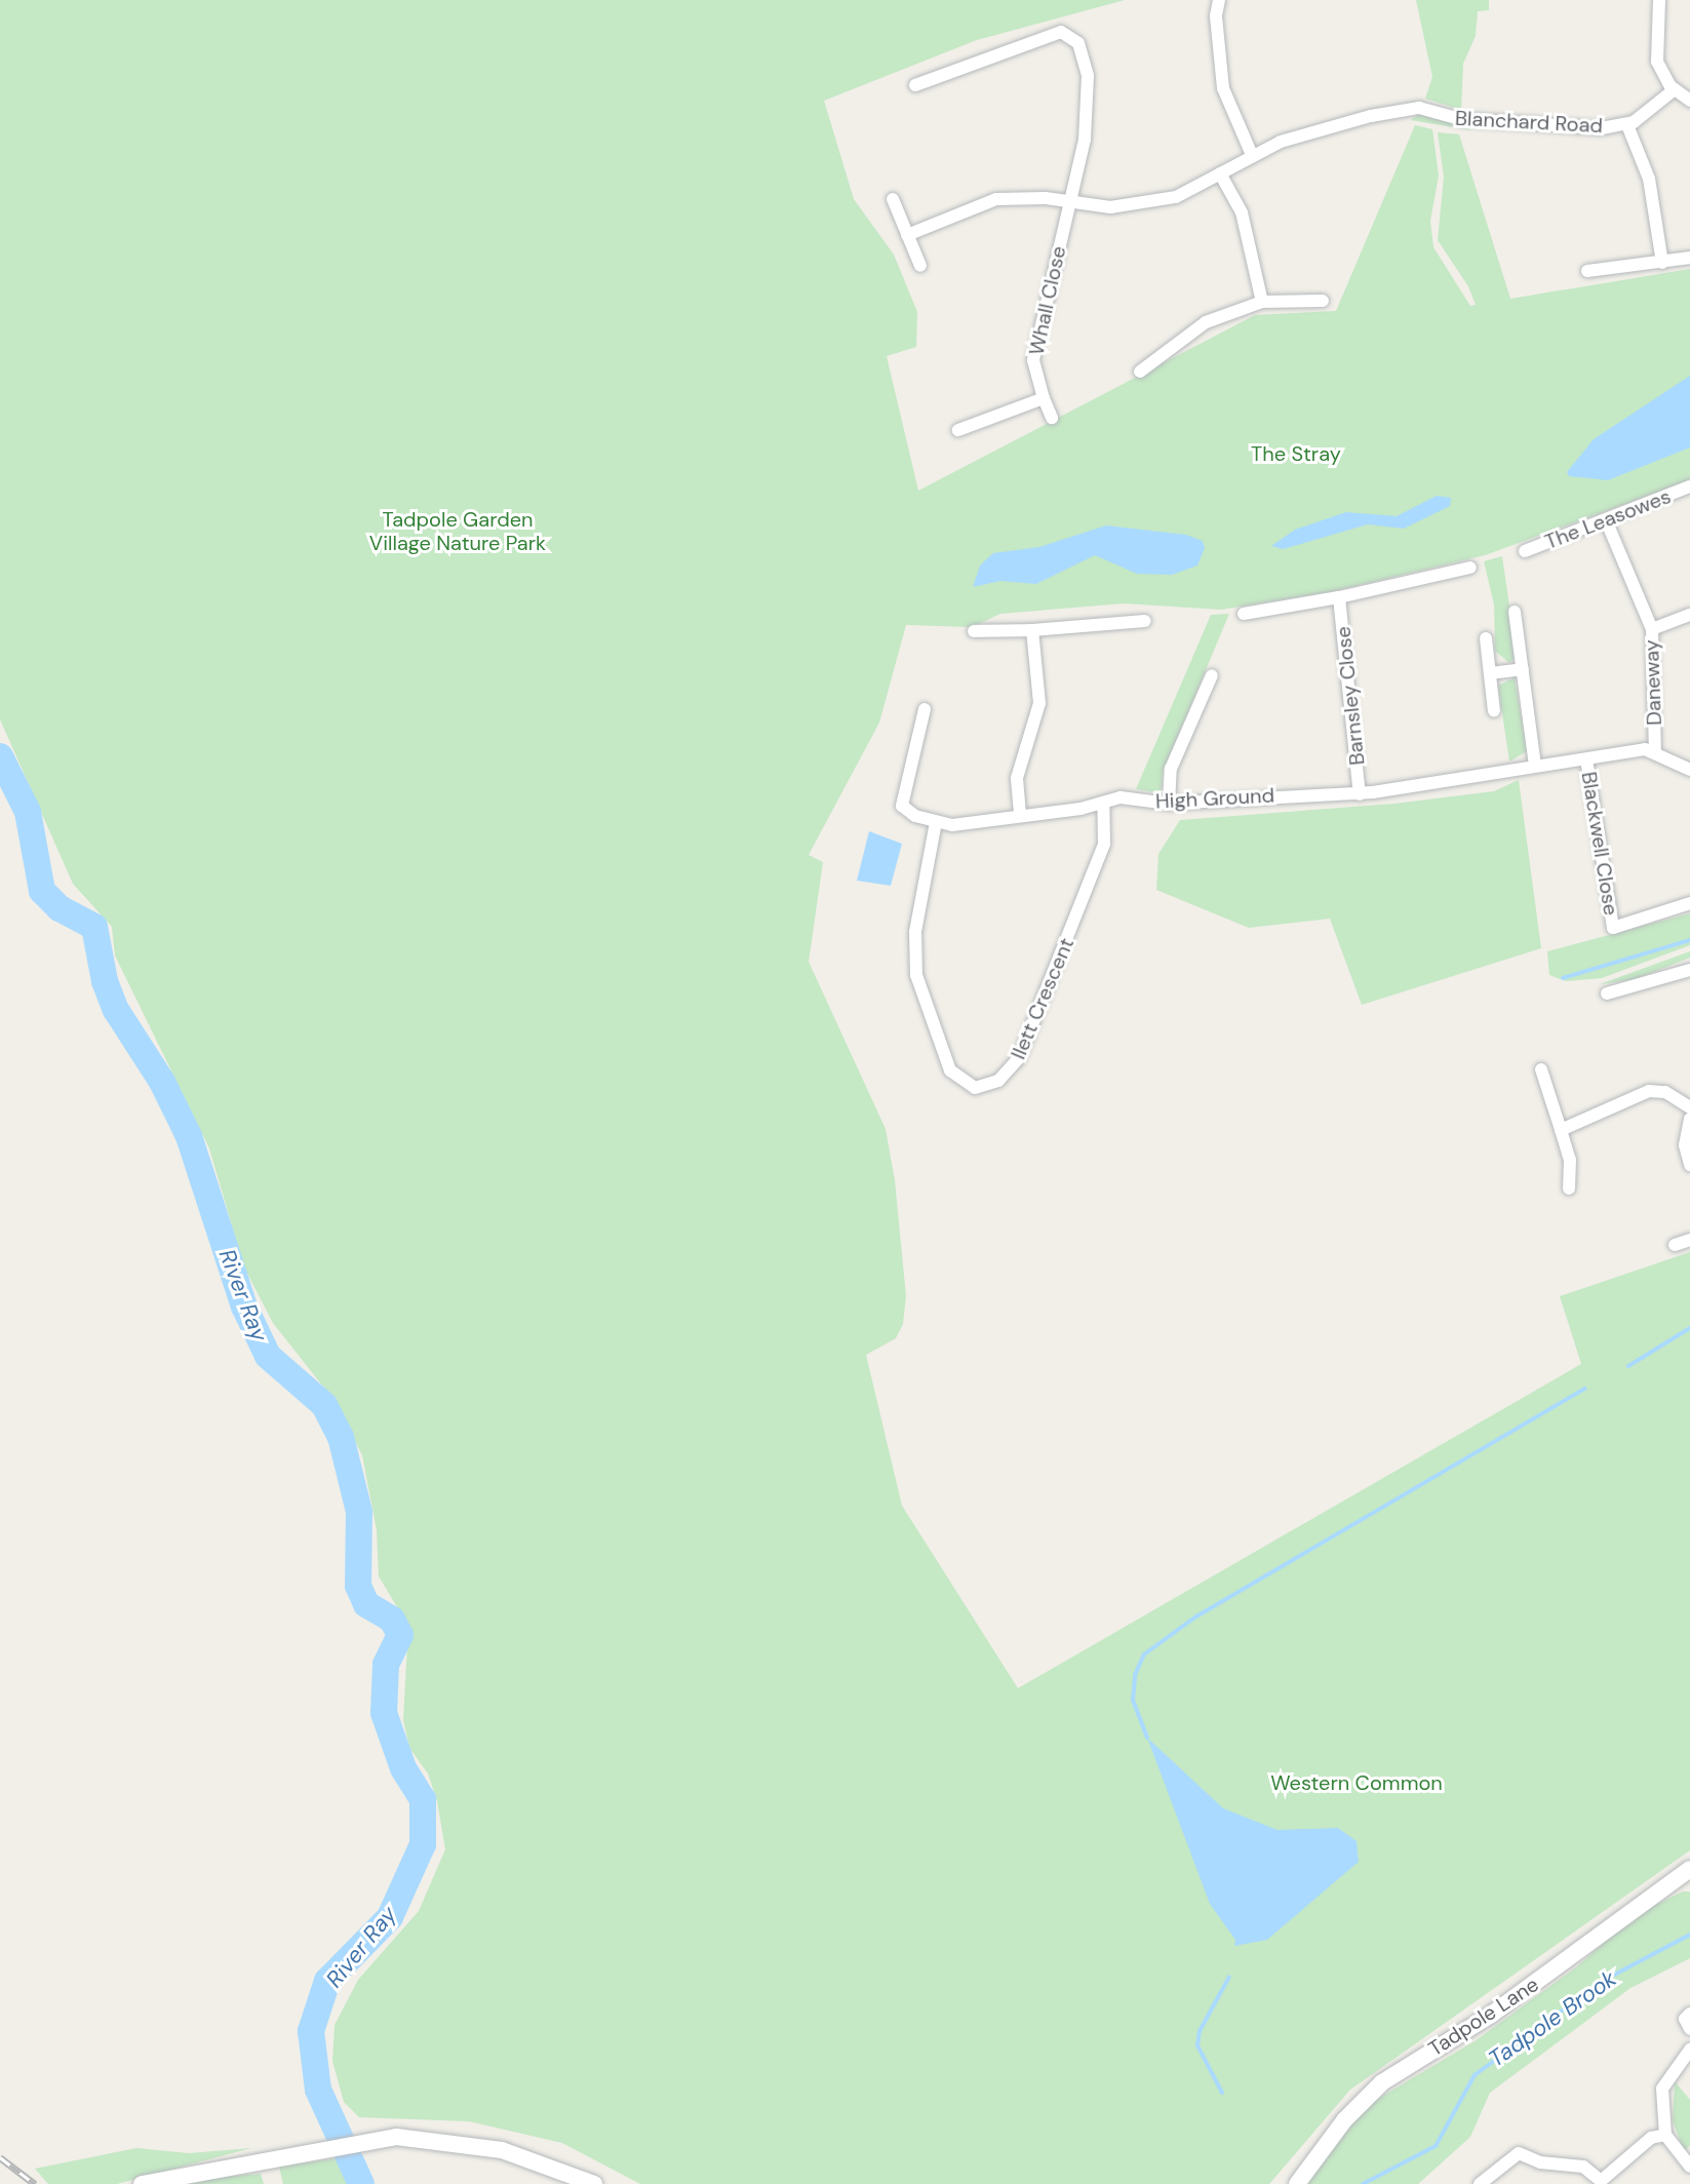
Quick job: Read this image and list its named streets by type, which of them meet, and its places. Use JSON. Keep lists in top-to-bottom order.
{
  "streets": {
    "street": [
      "Blanchard Road",
      "Whall Close",
      "The Leasowes",
      "Daneway",
      "Barnsley Close",
      "High Ground",
      "Blackwell Close",
      "Ilett Crescent",
      "Tadpole Lane"
    ]
  },
  "crossings": [
    ["Blanchard Road", "Whall Close"],
    ["The Leasowes", "Daneway"],
    ["Daneway", "High Ground"],
    ["Barnsley Close", "High Ground"],
    ["High Ground", "Blackwell Close"],
    ["High Ground", "Ilett Crescent"]
  ],
  "water": ["River Ray", "Tadpole Brook"],
  "parks": ["The Stray", "Tadpole Garden Village Nature Park", "Western Common"]
}
